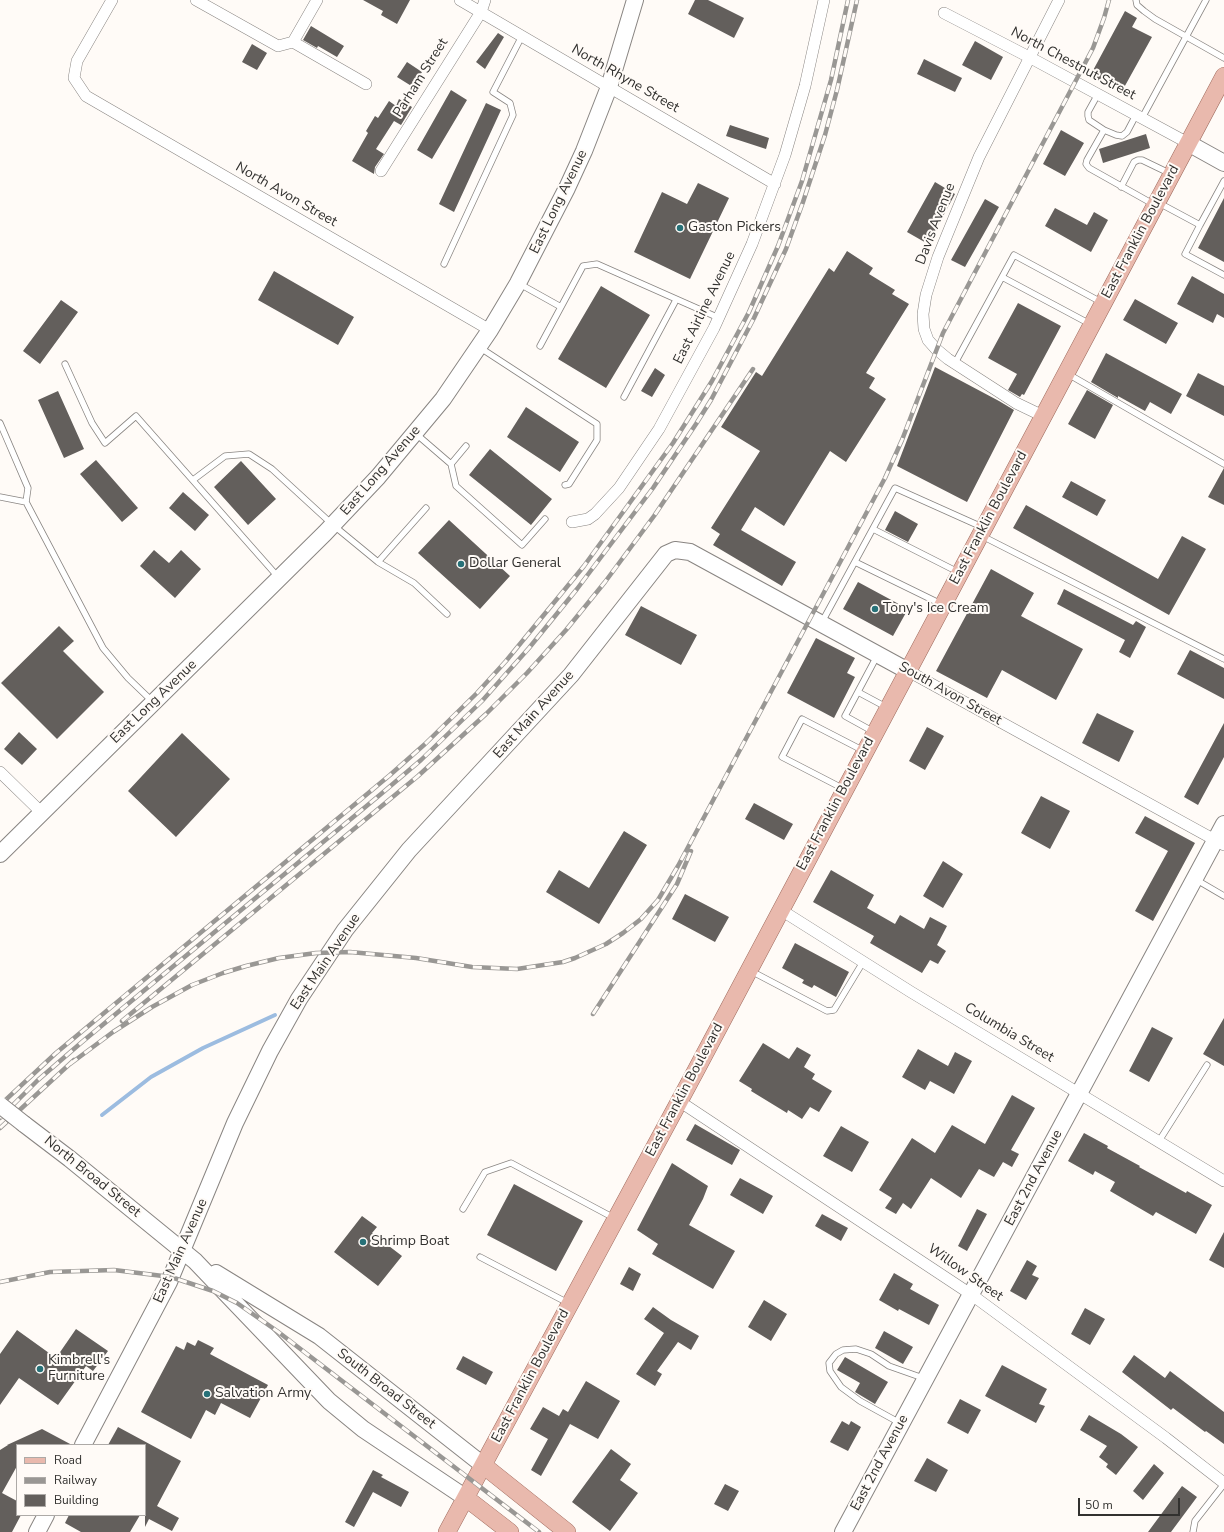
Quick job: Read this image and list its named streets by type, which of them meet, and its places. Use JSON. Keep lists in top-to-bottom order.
{
  "streets": {
    "main road": ["East Franklin Boulevard", "South Broad Street"],
    "street": [
      "North Chestnut Street",
      "Parham Street",
      "North Rhyne Street",
      "North Avon Street",
      "East Long Avenue",
      "Davis Avenue",
      "East Airline Avenue",
      "South Avon Street",
      "East Main Avenue",
      "Columbia Street",
      "North Broad Street",
      "East 2nd Avenue",
      "Willow Street"
    ]
  },
  "crossings": [
    ["North Chestnut Street", "Davis Avenue"],
    ["North Chestnut Street", "East Franklin Boulevard"],
    ["Parham Street", "North Rhyne Street"],
    ["North Rhyne Street", "East Long Avenue"],
    ["North Rhyne Street", "East Airline Avenue"],
    ["North Avon Street", "East Long Avenue"],
    ["Davis Avenue", "East Franklin Boulevard"],
    ["East Franklin Boulevard", "South Avon Street"],
    ["East Franklin Boulevard", "Columbia Street"],
    ["East Franklin Boulevard", "Willow Street"],
    ["East Franklin Boulevard", "South Broad Street"],
    ["South Avon Street", "East Main Avenue"],
    ["South Avon Street", "East 2nd Avenue"],
    ["East Main Avenue", "North Broad Street"],
    ["East Main Avenue", "South Broad Street"],
    ["Columbia Street", "East 2nd Avenue"],
    ["North Broad Street", "South Broad Street"],
    ["East 2nd Avenue", "Willow Street"]
  ],
  "places": [
    "Gaston Pickers",
    "Dollar General",
    "Tony's Ice Cream",
    "Shrimp Boat",
    "Kimbrell's Furniture",
    "Salvation Army"
  ],
  "legend": ["Road", "Railway", "Building"],
  "scale_bar": "50 m"
}
